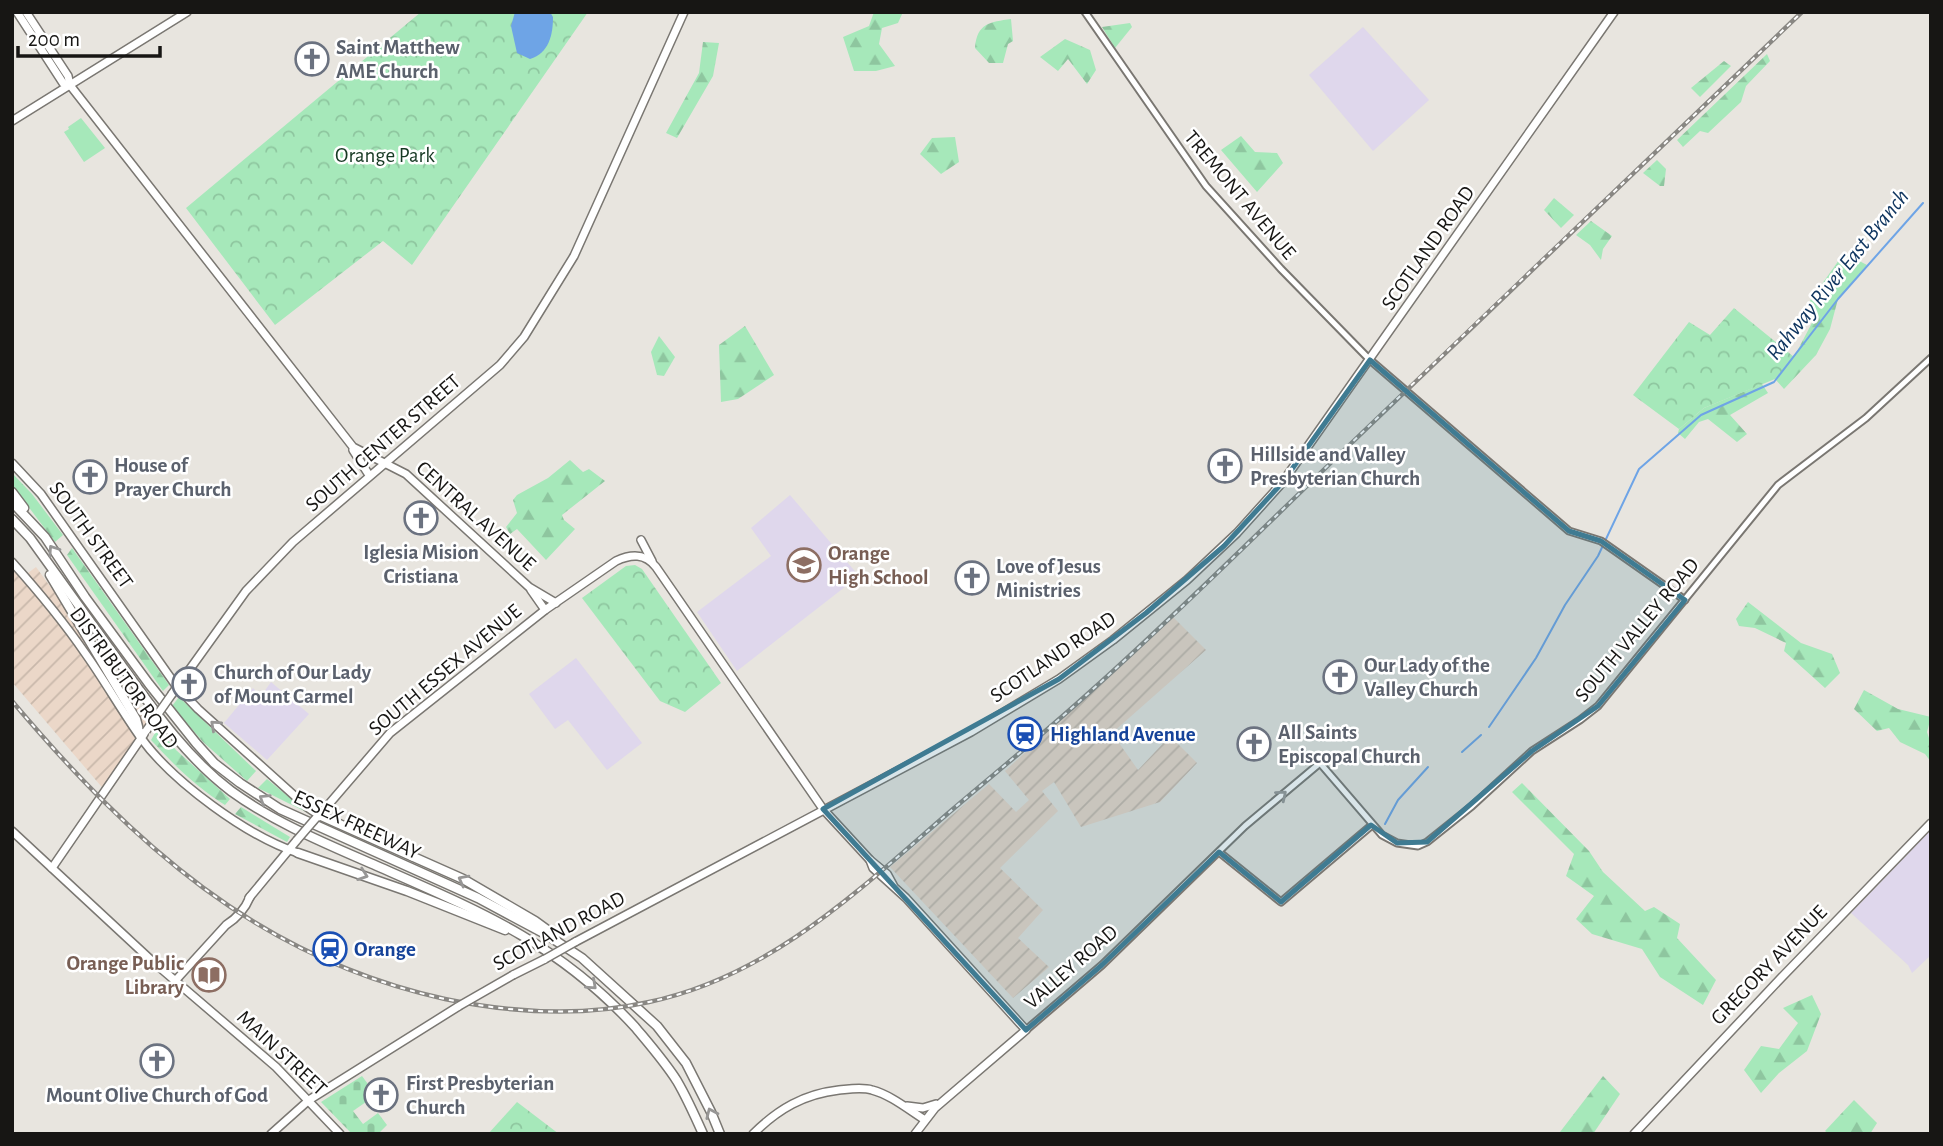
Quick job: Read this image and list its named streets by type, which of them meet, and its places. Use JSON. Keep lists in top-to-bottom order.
{
  "streets": {
    "highway": ["ESSEX FREEWAY"],
    "main road": [
      "SCOTLAND ROAD",
      "SOUTH CENTER STREET",
      "CENTRAL AVENUE",
      "SOUTH STREET",
      "SOUTH ESSEX AVENUE",
      "DISTRIBUTOR ROAD",
      "GREGORY AVENUE",
      "VALLEY ROAD",
      "MAIN STREET"
    ],
    "street": ["TREMONT AVENUE", "SOUTH VALLEY ROAD"]
  },
  "crossings": [
    ["TREMONT AVENUE", "SCOTLAND ROAD"],
    ["TREMONT AVENUE", "SOUTH VALLEY ROAD"],
    ["SCOTLAND ROAD", "MAIN STREET"],
    ["SOUTH CENTER STREET", "CENTRAL AVENUE"],
    ["SOUTH CENTER STREET", "SOUTH STREET"],
    ["SOUTH CENTER STREET", "DISTRIBUTOR ROAD"],
    ["SOUTH CENTER STREET", "MAIN STREET"],
    ["CENTRAL AVENUE", "SOUTH ESSEX AVENUE"],
    ["SOUTH STREET", "SOUTH ESSEX AVENUE"],
    ["SOUTH VALLEY ROAD", "VALLEY ROAD"],
    ["SOUTH ESSEX AVENUE", "DISTRIBUTOR ROAD"],
    ["SOUTH ESSEX AVENUE", "MAIN STREET"]
  ],
  "one_way": ["SOUTH STREET"],
  "water": ["Rahway River East Branch"],
  "parks": ["Orange Park"],
  "places": {
    "church": [
      "Saint Matthew AME Church",
      "Hillside and Valley Presbyterian Church",
      "House of Prayer Church",
      "Iglesia Mision Cristiana",
      "Love of Jesus Ministries",
      "Our Lady of the Valley Church",
      "Church of Our Lady of Mount Carmel",
      "All Saints Episcopal Church",
      "Mount Olive Church of God",
      "First Presbyterian Church"
    ],
    "school or university": ["Orange High School"],
    "station": ["Highland Avenue", "Orange"],
    "library": ["Orange Public Library"]
  },
  "scale_bar": "200 m"
}
